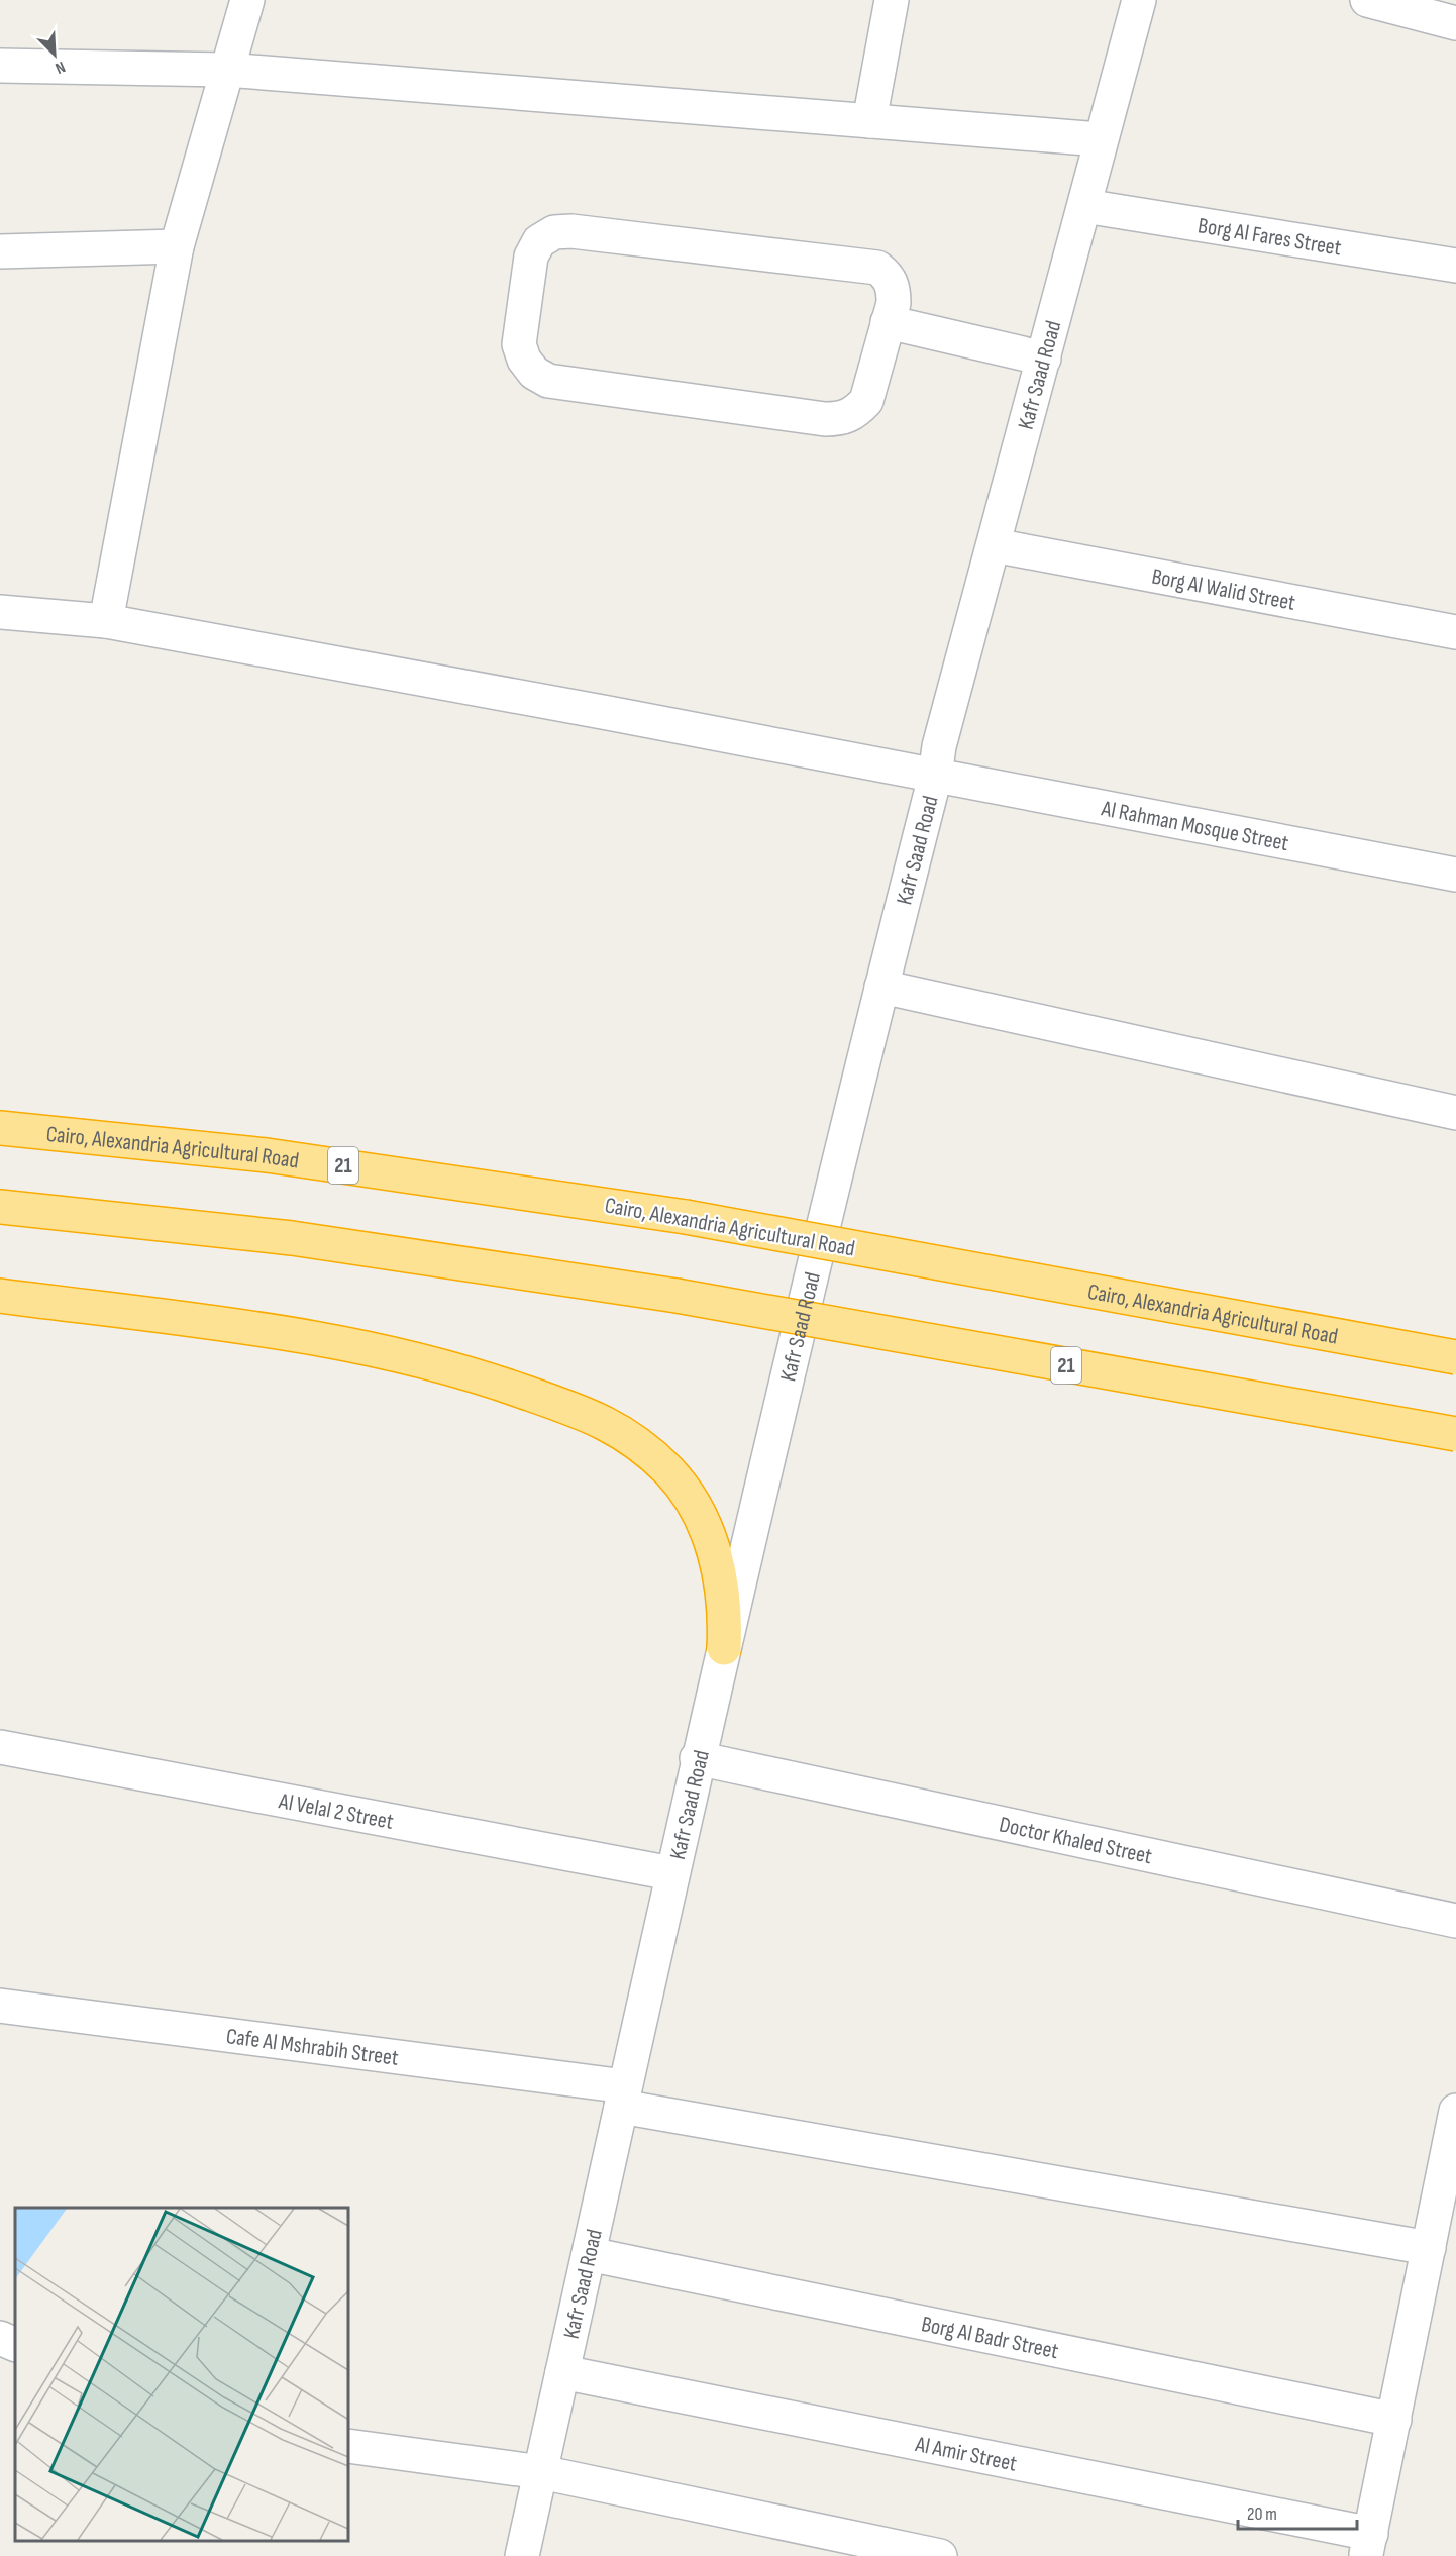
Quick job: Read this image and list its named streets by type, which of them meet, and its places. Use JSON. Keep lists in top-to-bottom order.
{
  "streets": {
    "highway": ["Cairo, Alexandria Agricultural Road", "21"],
    "street": [
      "Borg Al Fares Street",
      "Kafr Saad Road",
      "Borg Al Walid Street",
      "Al Rahman Mosque Street",
      "Al Velal 2 Street",
      "Doctor Khaled Street",
      "Cafe Al Mshrabih Street",
      "Borg Al Badr Street",
      "Al Amir Street"
    ]
  },
  "crossings": [
    ["Borg Al Fares Street", "Kafr Saad Road"],
    ["Kafr Saad Road", "Borg Al Walid Street"],
    ["Kafr Saad Road", "Al Rahman Mosque Street"],
    ["Kafr Saad Road", "Al Velal 2 Street"],
    ["Kafr Saad Road", "Doctor Khaled Street"],
    ["Kafr Saad Road", "Cafe Al Mshrabih Street"],
    ["Kafr Saad Road", "Borg Al Badr Street"],
    ["Kafr Saad Road", "Al Amir Street"]
  ],
  "scale_bar": "20 m",
  "north": "bottom right"
}
